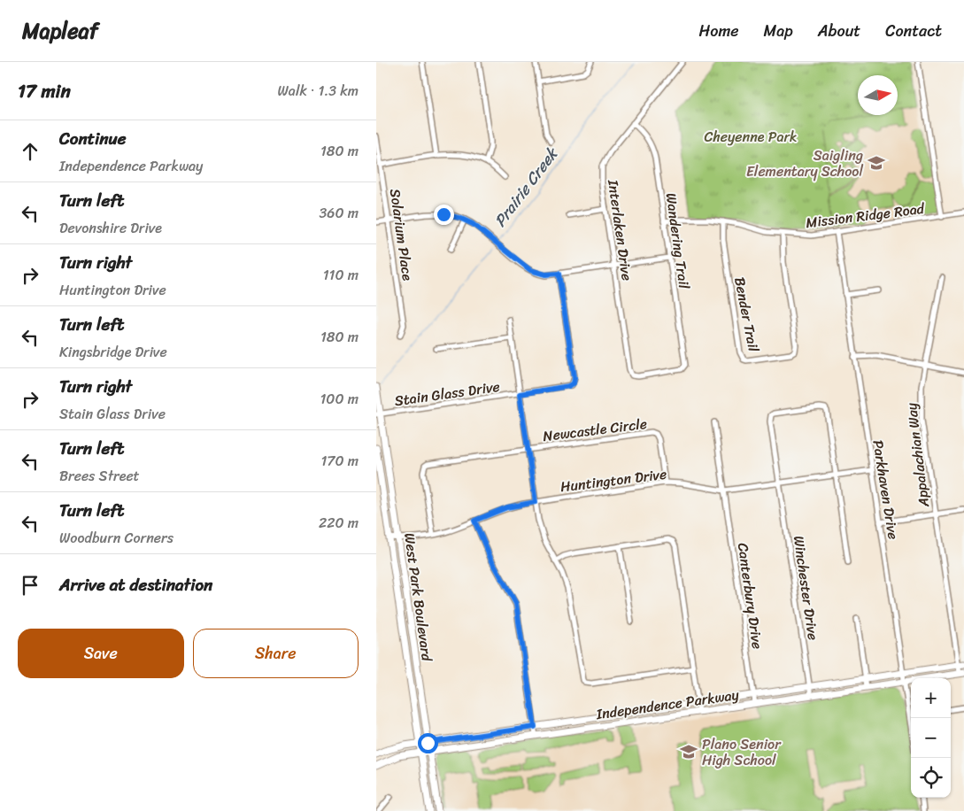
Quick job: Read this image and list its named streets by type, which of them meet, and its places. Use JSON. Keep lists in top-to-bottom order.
{
  "streets": {
    "main road": ["West Park Boulevard", "Independence Parkway"],
    "street": [
      "Mission Ridge Road",
      "Interlaken Drive",
      "Solarium Place",
      "Wandering Trail",
      "Bender Trail",
      "Stain Glass Drive",
      "Newcastle Circle",
      "Appalachian Way",
      "Huntington Drive",
      "Parkhaven Drive",
      "Winchester Drive",
      "Canterbury Drive"
    ]
  },
  "crossings": [
    ["Mission Ridge Road", "Wandering Trail"],
    ["Mission Ridge Road", "Bender Trail"],
    ["Mission Ridge Road", "Parkhaven Drive"],
    ["Interlaken Drive", "Wandering Trail"],
    ["Stain Glass Drive", "West Park Boulevard"],
    ["Newcastle Circle", "Huntington Drive"],
    ["Appalachian Way", "Independence Parkway"],
    ["Huntington Drive", "Parkhaven Drive"],
    ["Huntington Drive", "Winchester Drive"],
    ["Huntington Drive", "Canterbury Drive"],
    ["Huntington Drive", "West Park Boulevard"],
    ["Parkhaven Drive", "Independence Parkway"],
    ["Winchester Drive", "Independence Parkway"],
    ["Canterbury Drive", "Independence Parkway"],
    ["West Park Boulevard", "Independence Parkway"]
  ],
  "water": ["Prairie Creek"],
  "parks": ["Cheyenne Park"],
  "places": {
    "school or university": ["Saigling Elementary School", "Plano Senior High School"]
  },
  "north": "right",
  "page": {
    "header": "Mapleaf",
    "nav": [
      "Home",
      "Map",
      "About",
      "Contact"
    ],
    "heading": ["17 min", "Walk · 1.3 km"],
    "list": [
      ["Continue", "Independence Parkway", "180 m"],
      ["Turn left", "Devonshire Drive", "360 m"],
      ["Turn right", "Huntington Drive", "110 m"],
      ["Turn left", "Kingsbridge Drive", "180 m"],
      ["Turn right", "Stain Glass Drive", "100 m"],
      ["Turn left", "Brees Street", "170 m"],
      ["Turn left", "Woodburn Corners", "220 m"],
      "Arrive at destination"
    ],
    "buttons": ["Save", "Share"],
    "map_buttons": ["+", "−"]
  }
}
